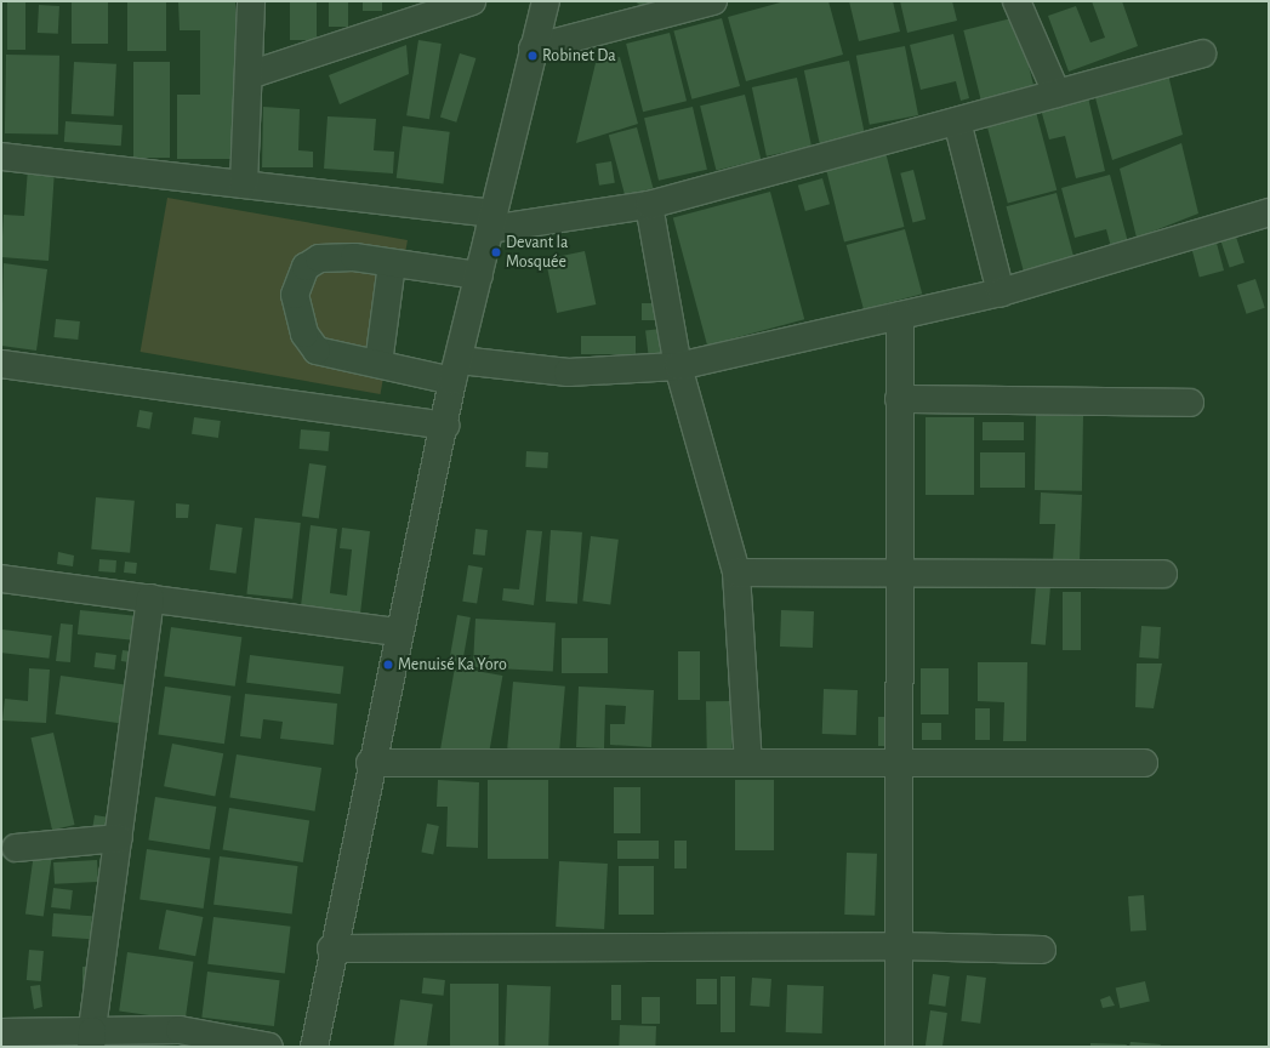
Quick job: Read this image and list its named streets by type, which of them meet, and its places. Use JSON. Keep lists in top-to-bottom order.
{
  "places": ["Robinet Da", "Devant la Mosquée", "Menuisé Ka Yoro"]
}
